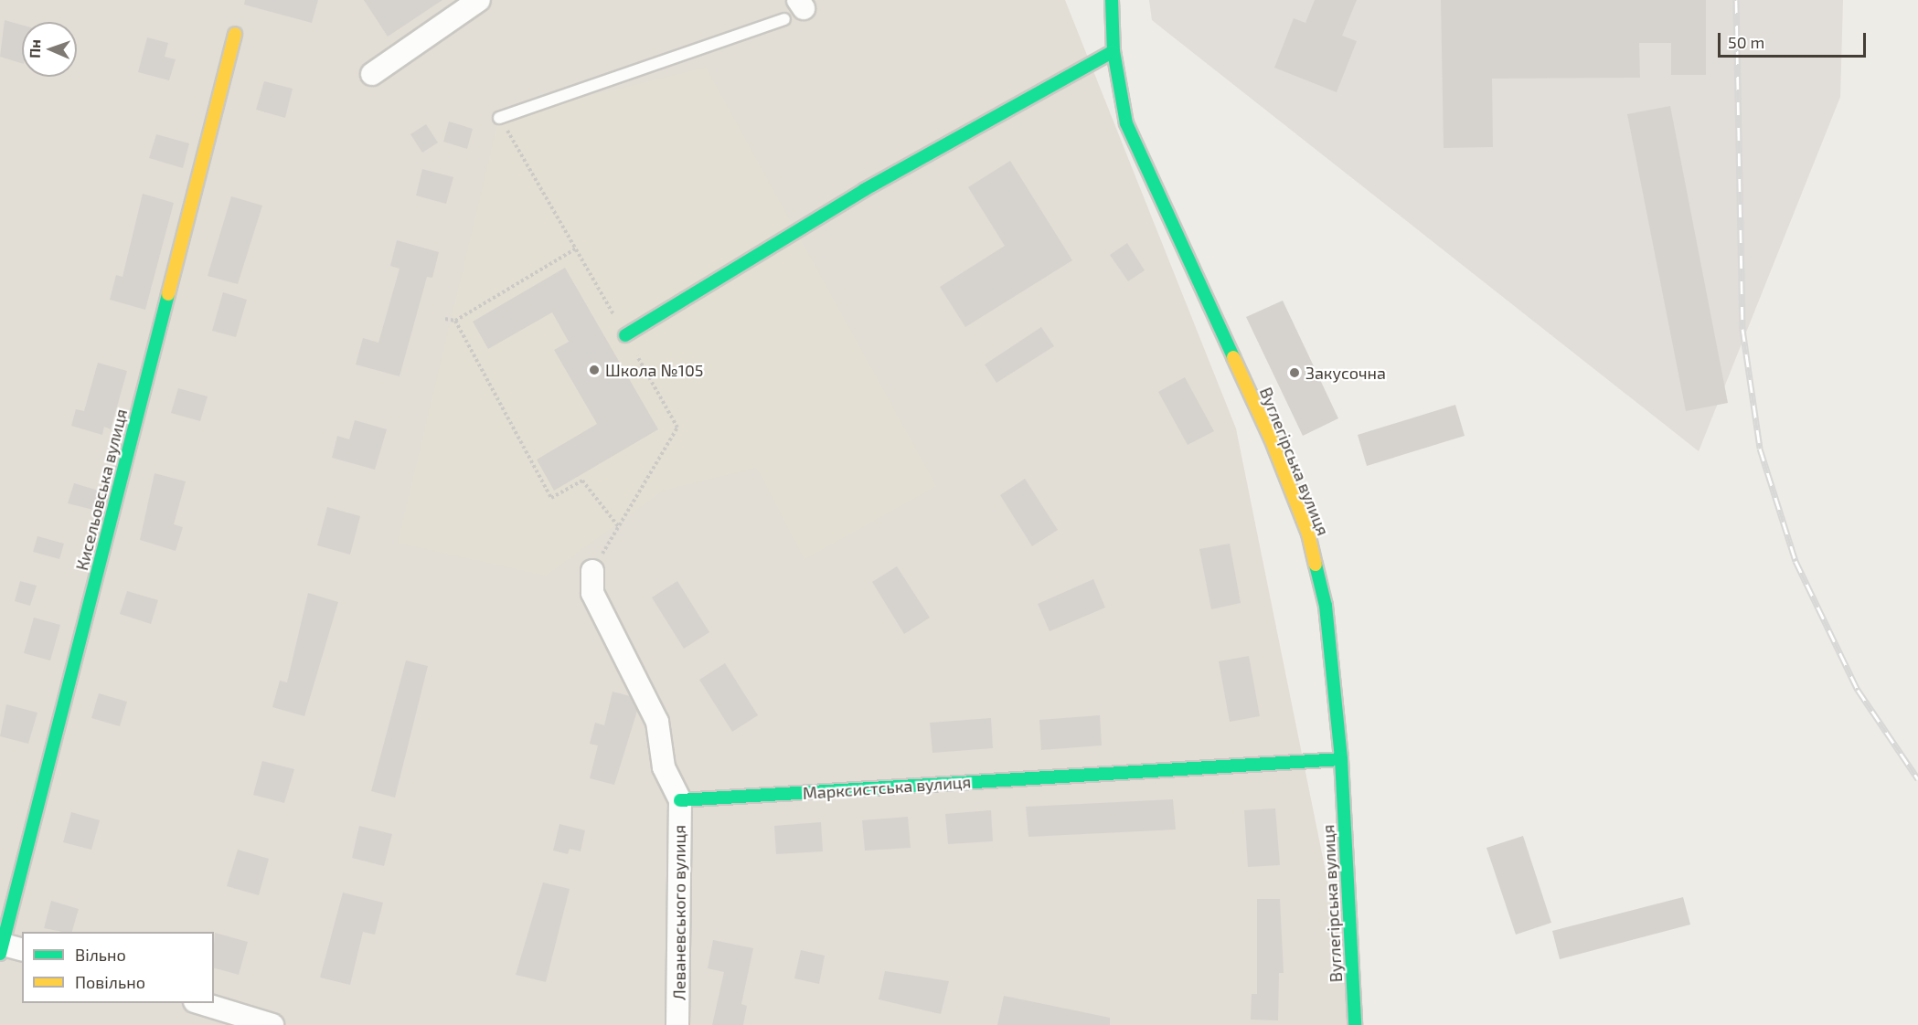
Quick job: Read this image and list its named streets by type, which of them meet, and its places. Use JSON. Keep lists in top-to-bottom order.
{
  "streets": {
    "street": [
      "Вуглегірська вулиця",
      "Кисельовська вулиця",
      "Марксистська вулиця",
      "Леваневського вулиця"
    ]
  },
  "crossings": [
    ["Вуглегірська вулиця", "Марксистська вулиця"],
    ["Марксистська вулиця", "Леваневського вулиця"]
  ],
  "places": ["Школа №105", "Закусочна"],
  "legend": ["Вільно", "Повільно"],
  "scale_bar": "50 m",
  "north": "left"
}
